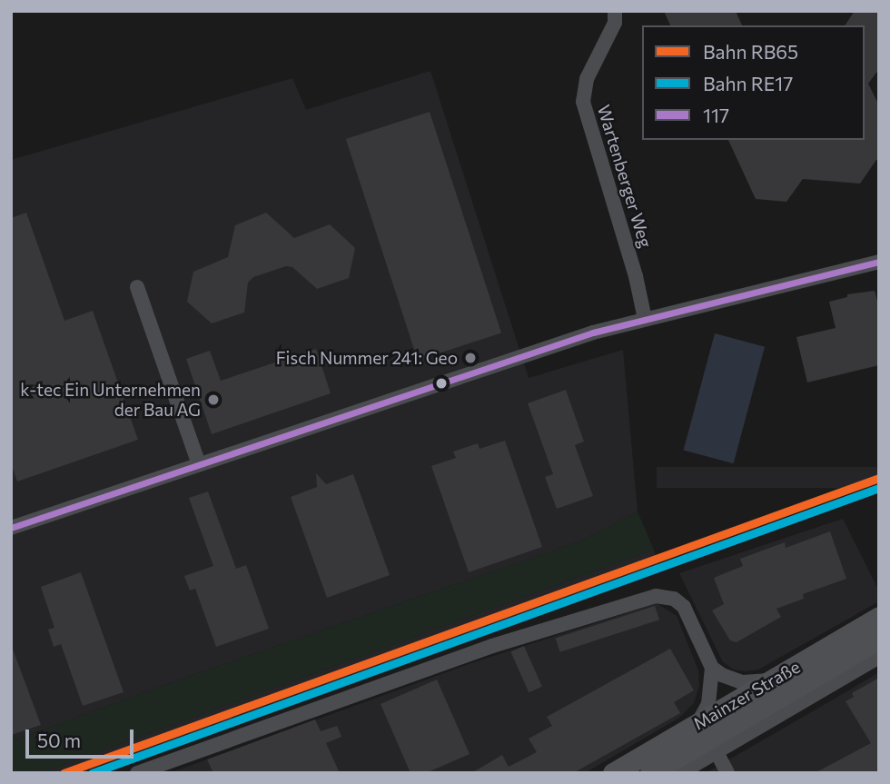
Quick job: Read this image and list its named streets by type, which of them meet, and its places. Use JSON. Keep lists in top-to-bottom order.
{
  "streets": {
    "main road": ["Mainzer Straße"],
    "street": ["Wartenberger Weg"]
  },
  "places": ["Fisch Nummer 241: Geo", "k-tec Ein Unternehmen der Bau AG"],
  "lines": ["transit line 117", "rail line RB65", "rail line RE17"],
  "legend": ["Bahn RB65", "Bahn RE17", "117"],
  "scale_bar": "50 m"
}
